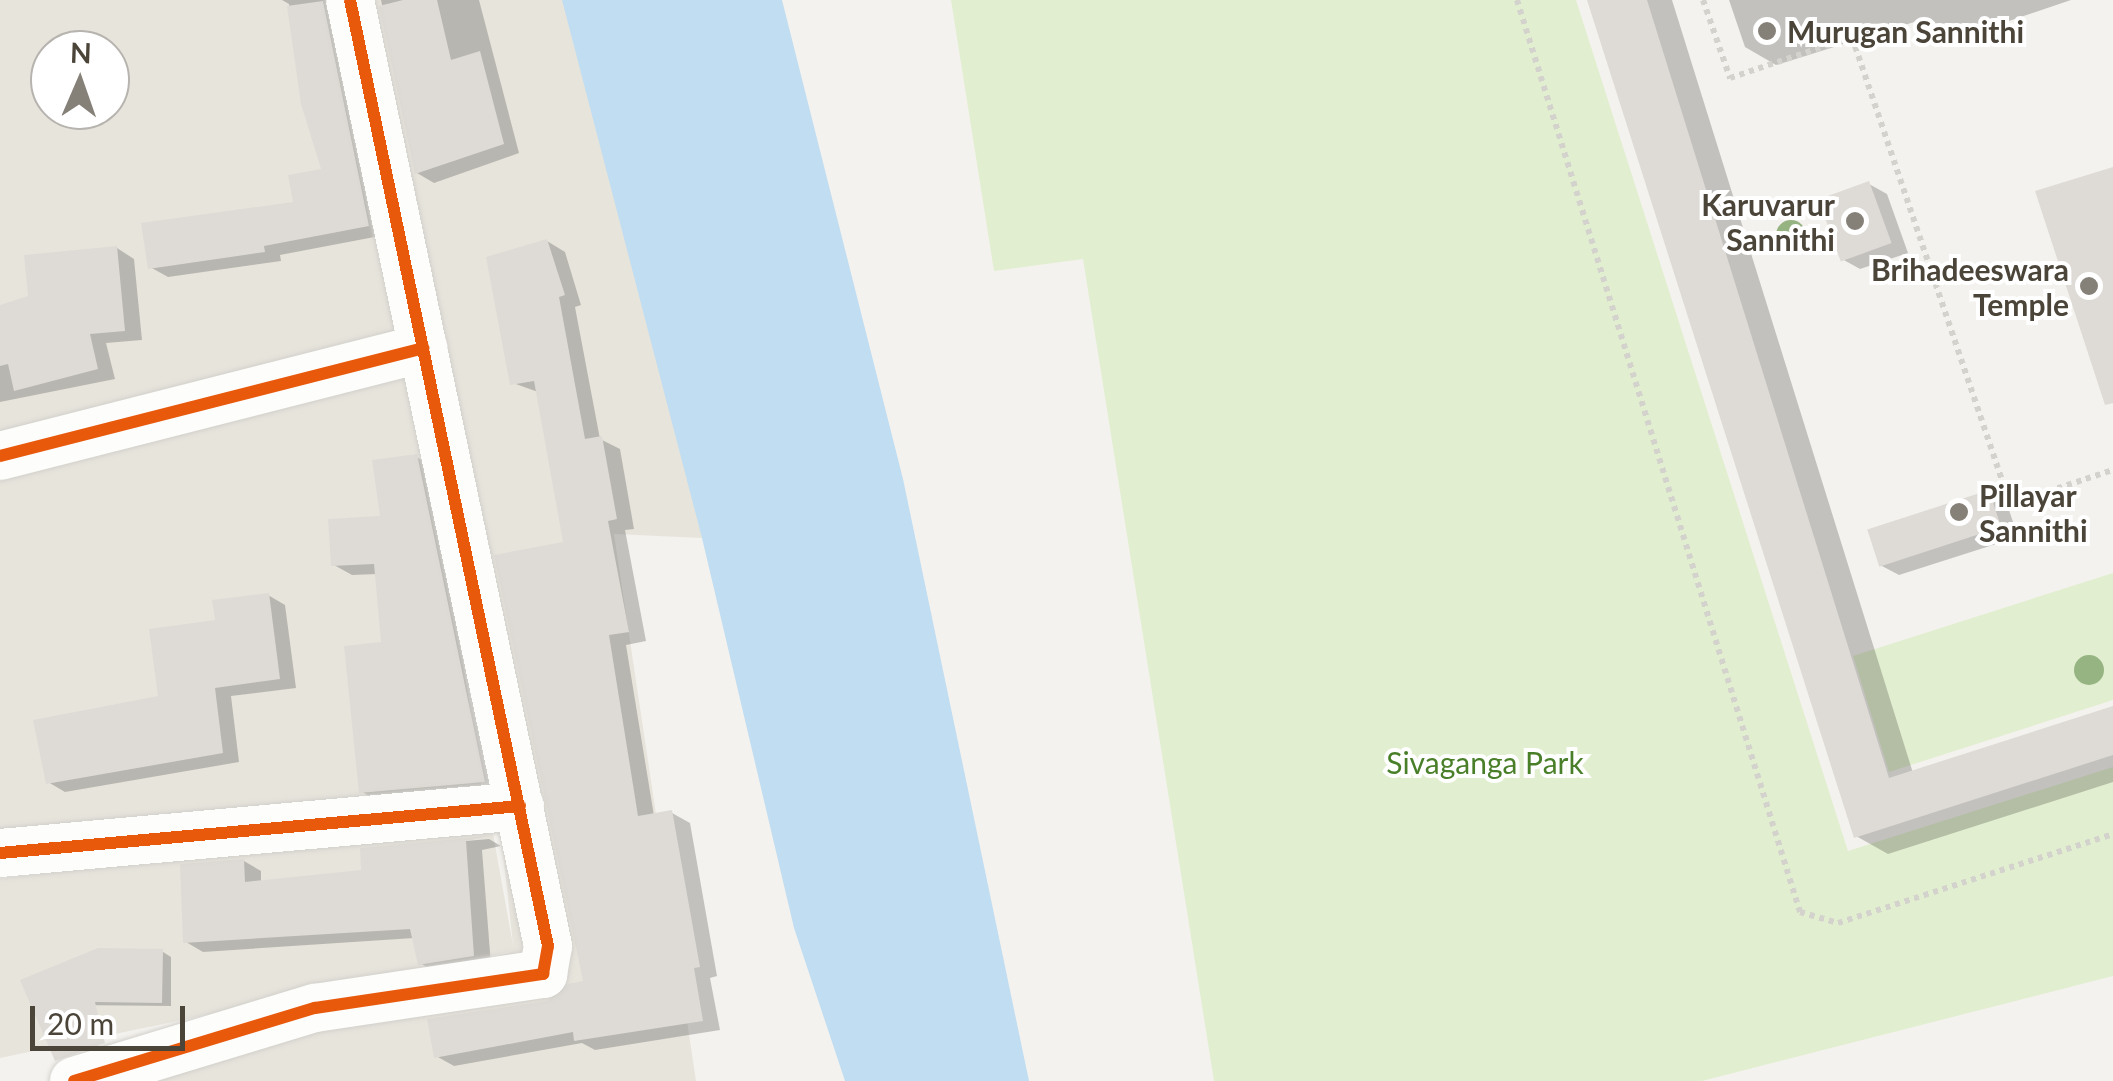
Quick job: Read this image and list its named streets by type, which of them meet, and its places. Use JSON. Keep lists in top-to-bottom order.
{
  "parks": ["Sivaganga Park"],
  "places": [
    "Murugan Sannithi",
    "Karuvarur Sannithi",
    "Brihadeeswara Temple",
    "Pillayar Sannithi"
  ],
  "scale_bar": "20 m",
  "north": "top"
}
